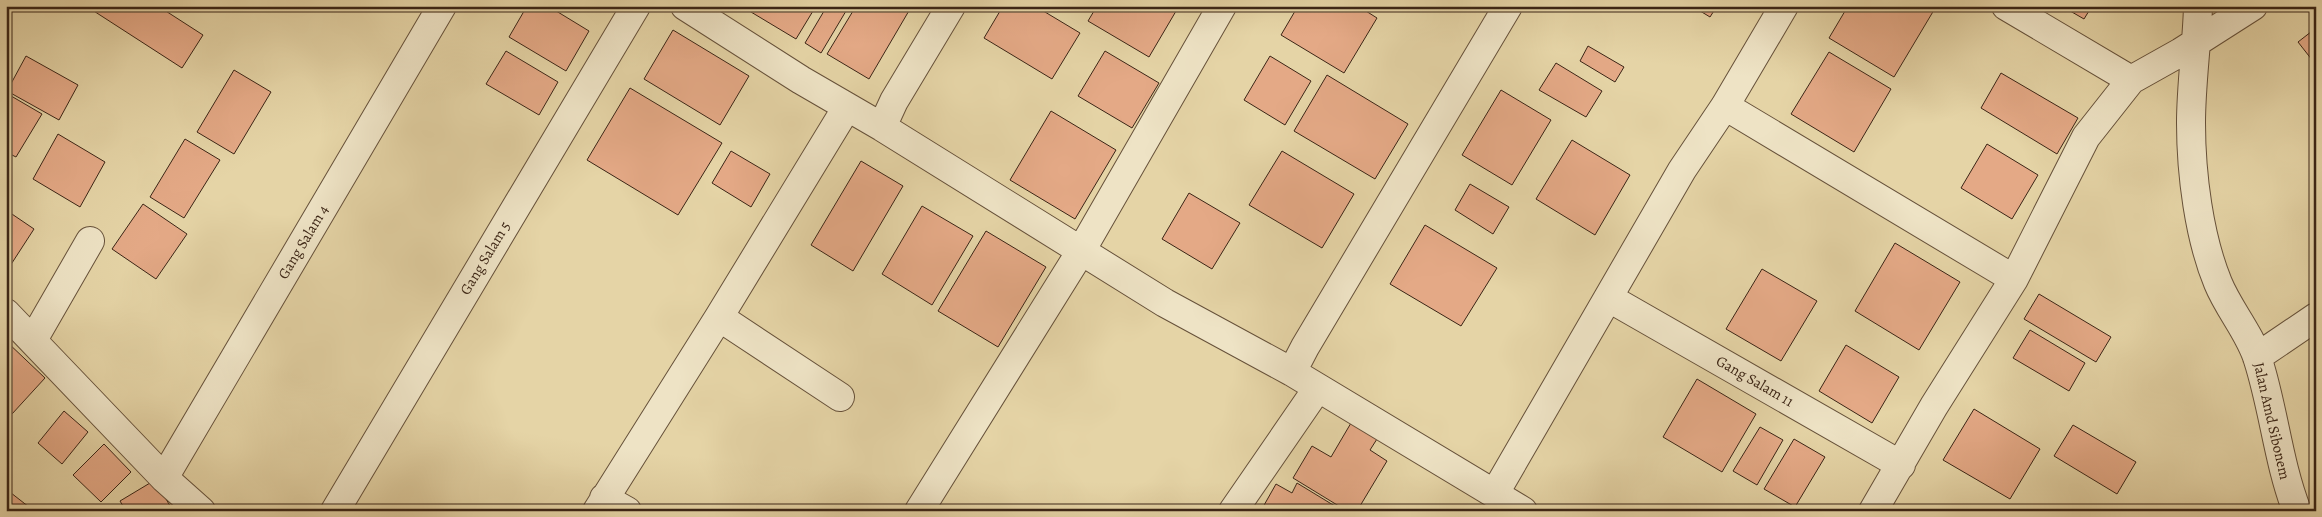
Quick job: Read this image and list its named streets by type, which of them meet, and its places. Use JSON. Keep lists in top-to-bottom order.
{
  "streets": {
    "street": [
      "Gang Salam 4",
      "Gang Salam 5",
      "Gang Salam 11",
      "Jalan Amd Sibonem"
    ]
  }
}
